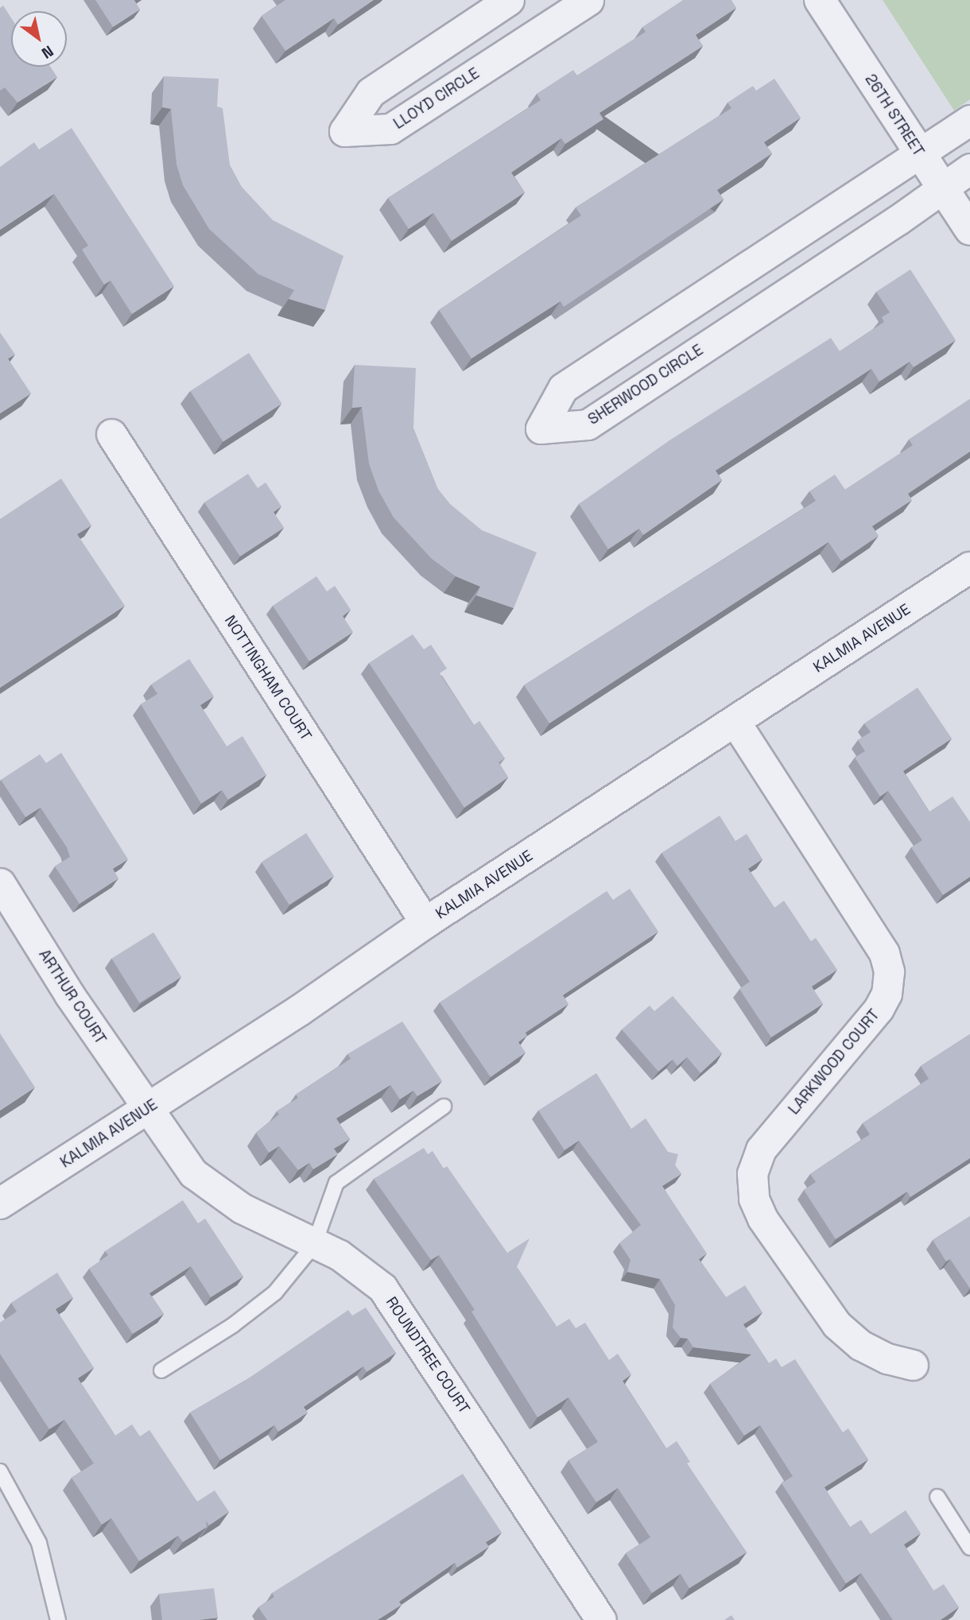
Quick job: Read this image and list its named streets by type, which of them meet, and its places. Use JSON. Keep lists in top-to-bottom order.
{
  "streets": {
    "street": [
      "LLOYD CIRCLE",
      "26TH STREET",
      "SHERWOOD CIRCLE",
      "KALMIA AVENUE",
      "NOTTINGHAM COURT",
      "ARTHUR COURT",
      "LARKWOOD COURT",
      "ROUNDTREE COURT"
    ]
  },
  "crossings": [
    ["26TH STREET", "SHERWOOD CIRCLE"],
    ["KALMIA AVENUE", "NOTTINGHAM COURT"],
    ["KALMIA AVENUE", "ARTHUR COURT"],
    ["KALMIA AVENUE", "LARKWOOD COURT"],
    ["KALMIA AVENUE", "ROUNDTREE COURT"],
    ["ARTHUR COURT", "ROUNDTREE COURT"]
  ],
  "north": "bottom right"
}
